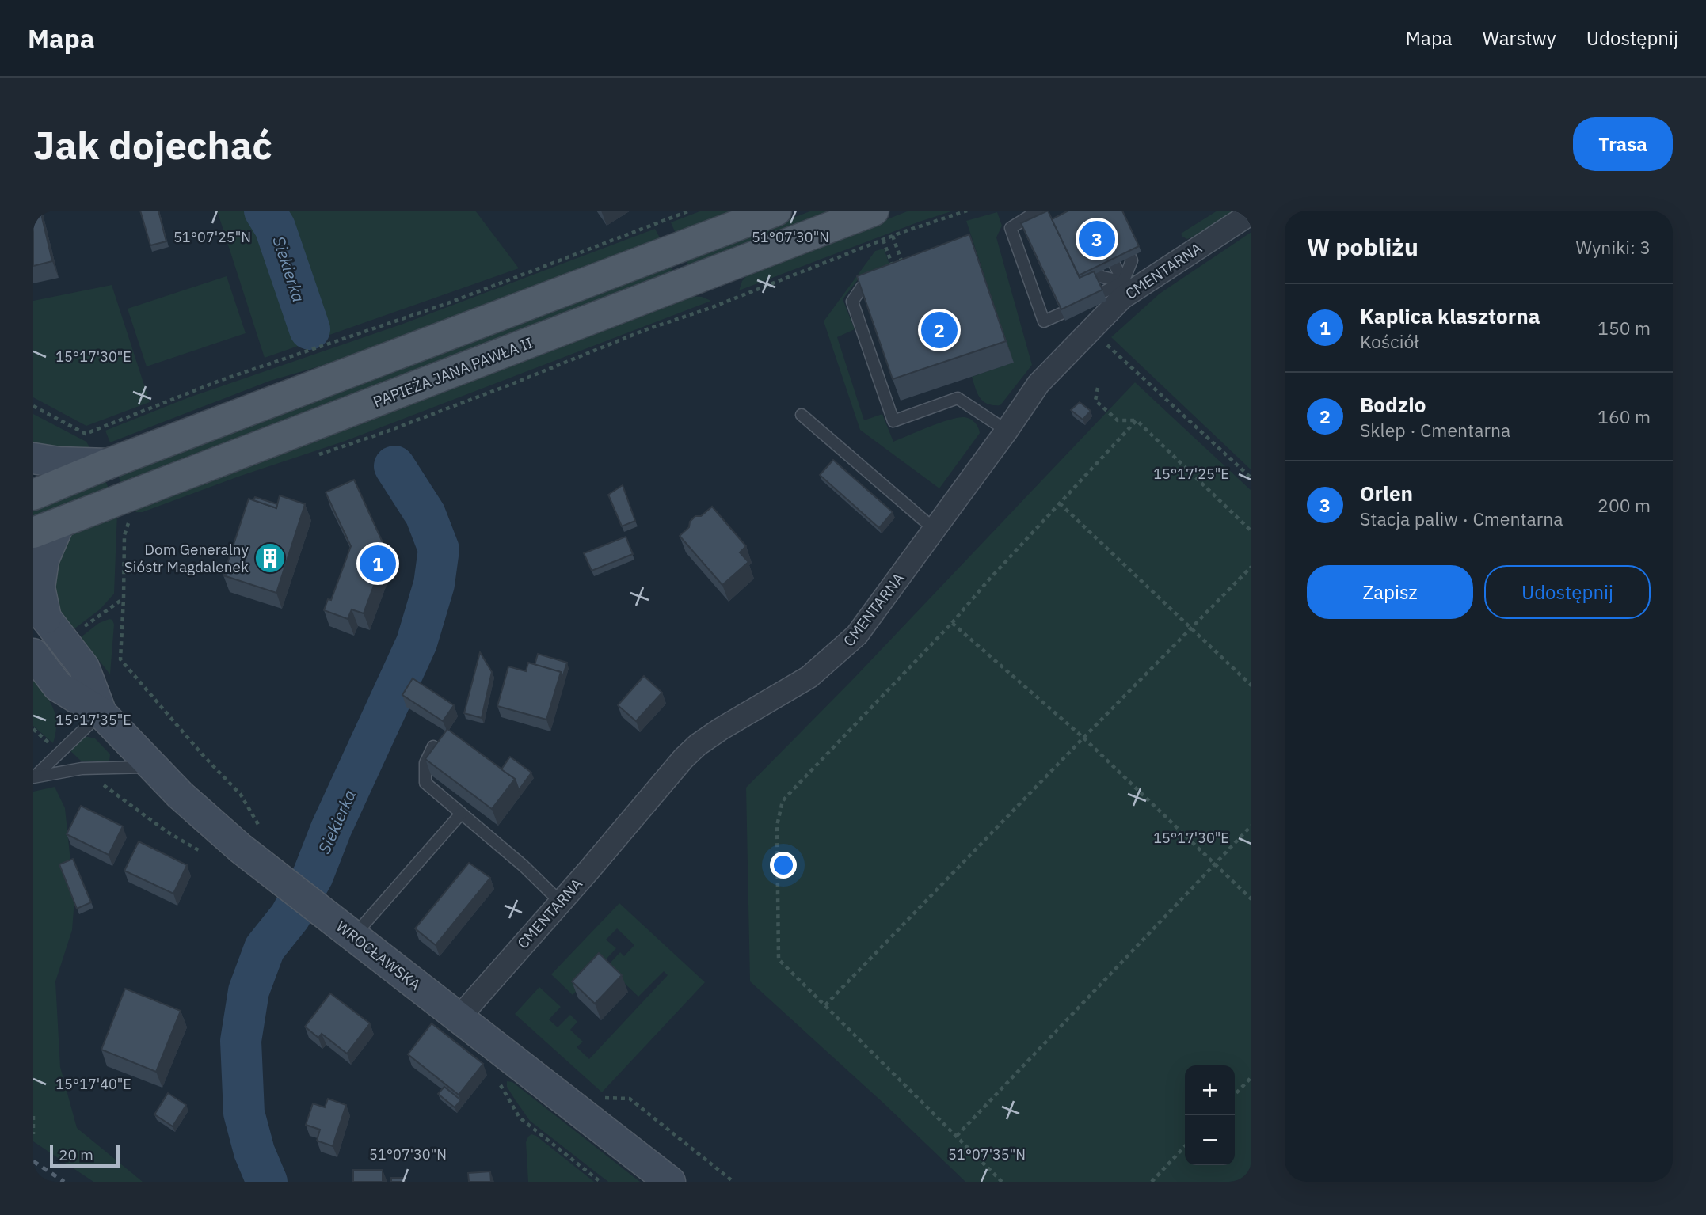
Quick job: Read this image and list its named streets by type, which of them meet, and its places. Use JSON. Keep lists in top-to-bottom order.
{
  "streets": {
    "main road": ["PAPIEŻA JANA PAWŁA II", "WROCŁAWSKA"],
    "street": ["CMENTARNA"]
  },
  "crossings": [
    ["CMENTARNA", "WROCŁAWSKA"]
  ],
  "water": ["Siekierka"],
  "places": {
    "building": ["Dom Generalny Sióstr Magdalenek"]
  },
  "scale_bar": "20 m",
  "page": {
    "header": "Mapa",
    "nav": ["Mapa", "Warstwy", "Udostępnij"],
    "buttons": [
      "Trasa",
      ["Zapisz", "Udostępnij"]
    ],
    "title": "Jak dojechać",
    "heading": ["W pobliżu", "Wyniki: 3"],
    "pins": ["3", "2", "1"],
    "list": [
      {
        "mark": "1",
        "name": "Kaplica klasztorna",
        "note": "Kościół",
        "value": "150 m"
      },
      {
        "mark": "2",
        "name": "Bodzio",
        "note": "Sklep · Cmentarna",
        "value": "160 m"
      },
      {
        "mark": "3",
        "name": "Orlen",
        "note": "Stacja paliw · Cmentarna",
        "value": "200 m"
      }
    ],
    "map_buttons": ["+", "−"],
    "scale": "20 m"
  },
  "coordinates": [
    "51°07'25\"N",
    "51°07'30\"N",
    "15°17'30\"E",
    "15°17'25\"E",
    "15°17'35\"E",
    "15°17'40\"E",
    "51°07'35\"N"
  ]
}
